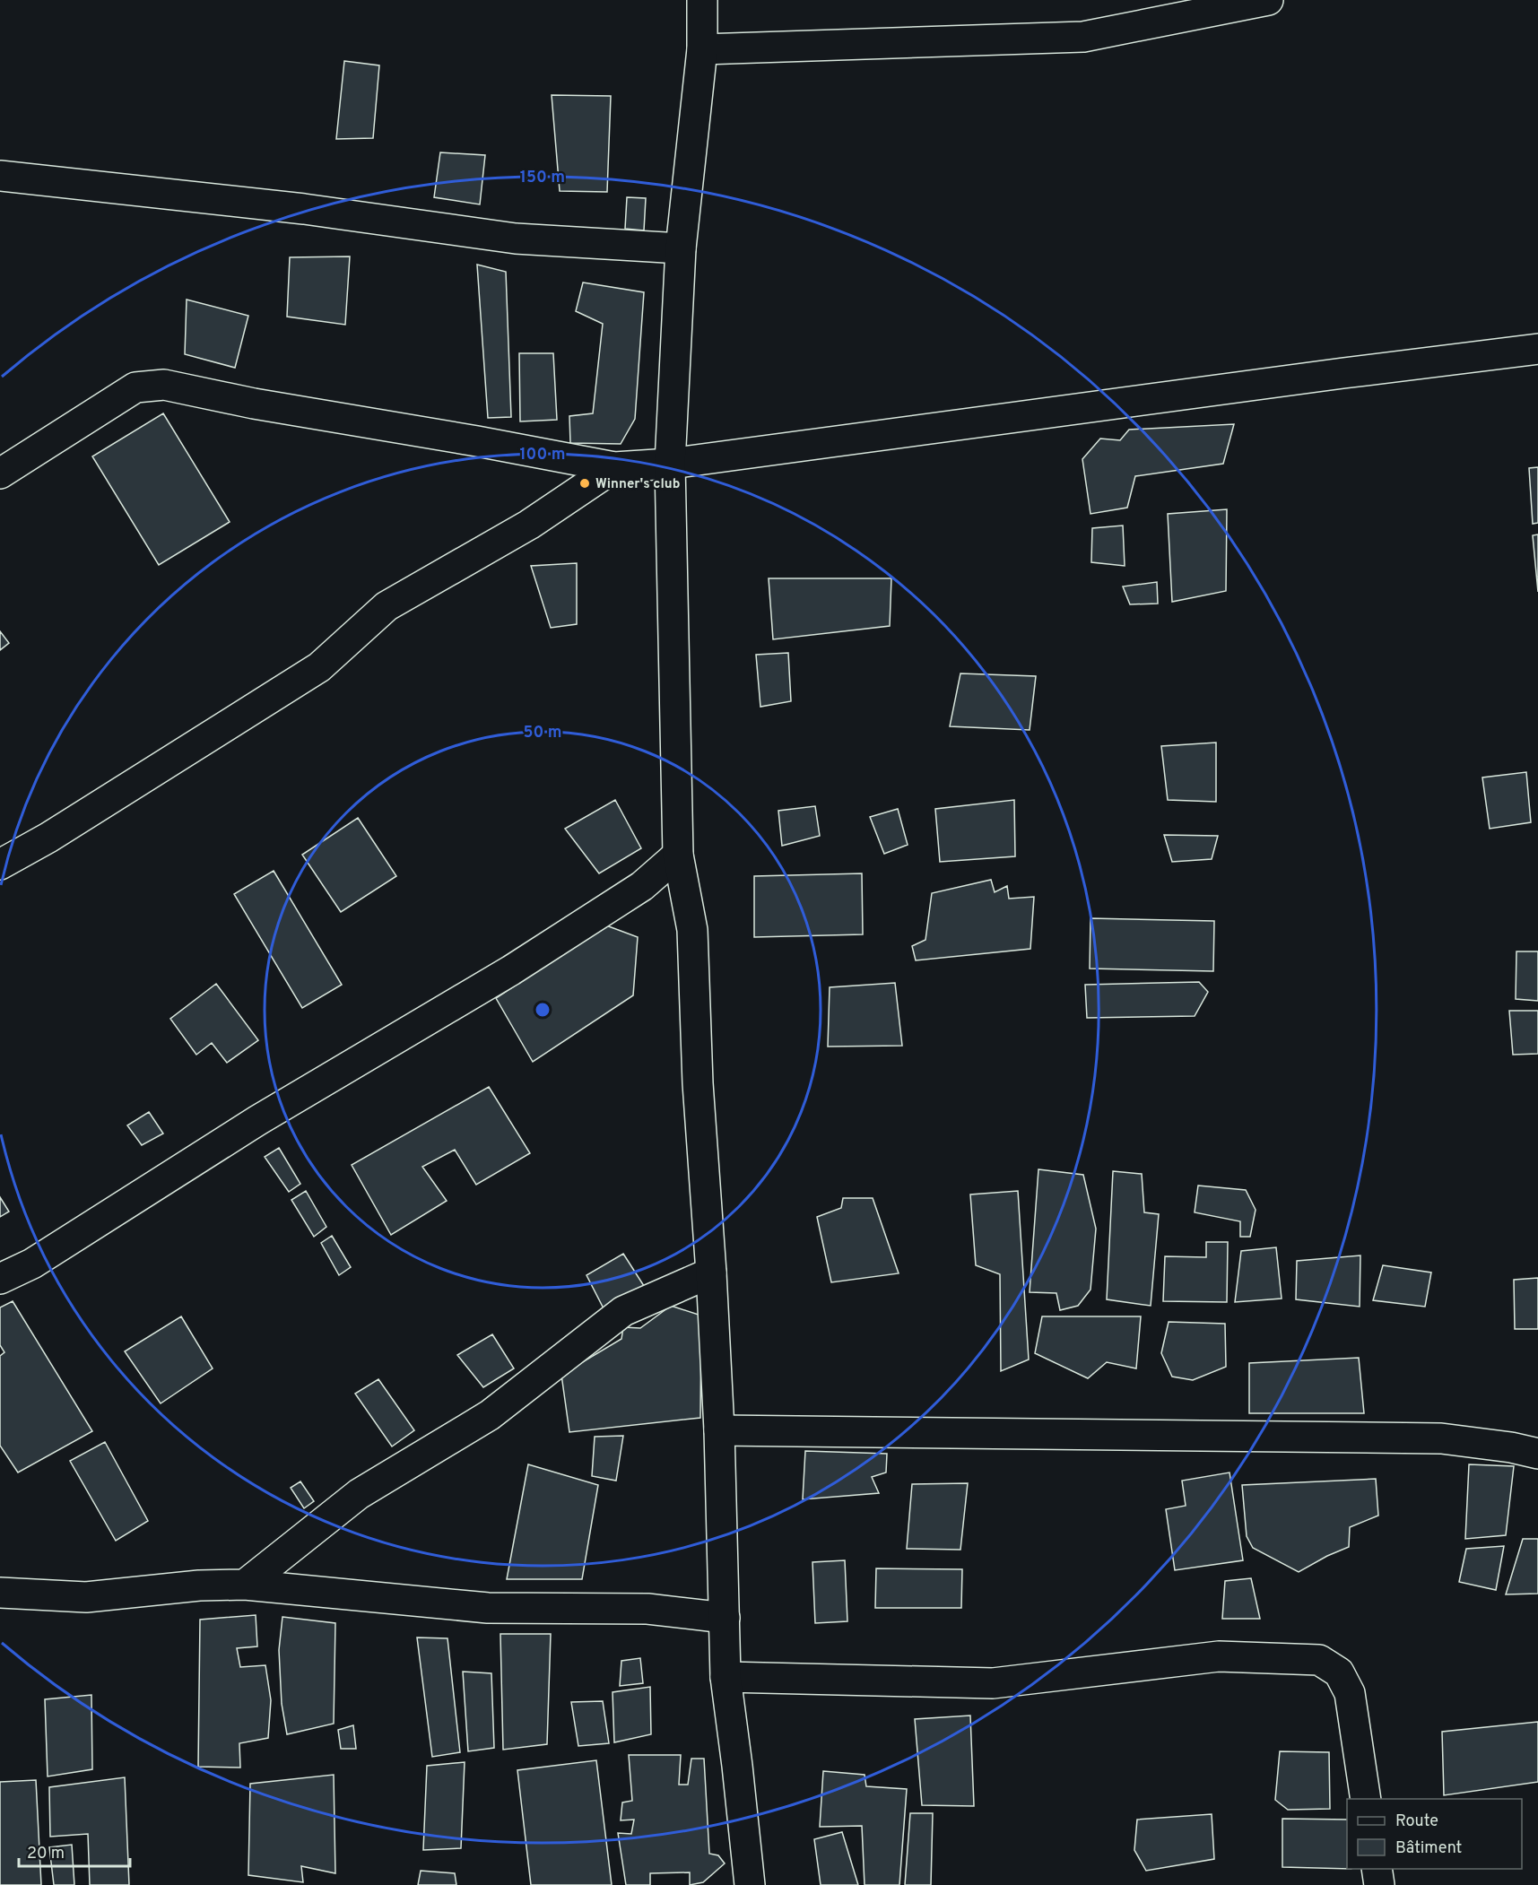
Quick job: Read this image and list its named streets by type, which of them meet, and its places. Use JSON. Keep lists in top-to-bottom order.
{
  "places": ["Winner's club"],
  "legend": ["Route", "Bâtiment"],
  "scale_bar": "20 m",
  "rings": ["150 m", "100 m", "50 m"]
}
